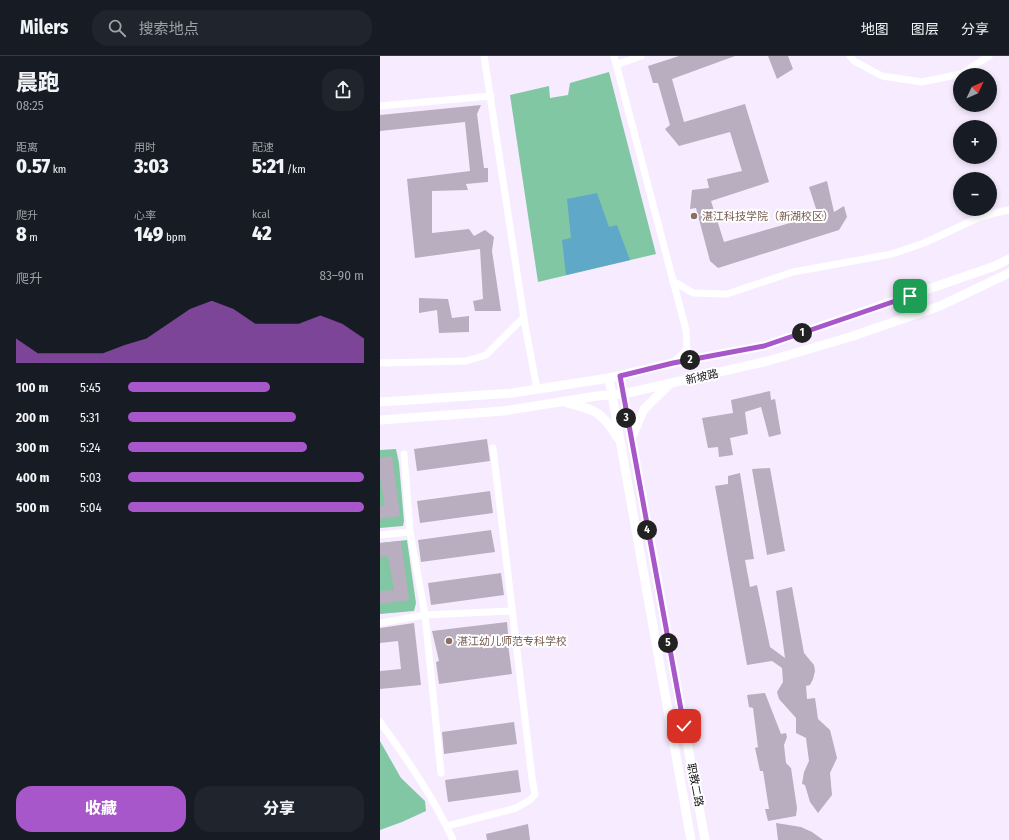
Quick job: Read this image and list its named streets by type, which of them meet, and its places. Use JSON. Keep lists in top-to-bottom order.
{
  "streets": {
    "street": ["新坡路", "职教二路"]
  },
  "crossings": [
    ["新坡路", "职教二路"]
  ],
  "places": ["湛江科技学院（新湖校区）", "湛江幼儿师范专科学校"],
  "north": "top right",
  "page": {
    "header": "Milers",
    "search": "搜索地点",
    "nav": ["地图", "图层", "分享"],
    "heading": ["晨跑", "08:25"],
    "map_buttons": ["+", "−"],
    "stats": [
      ["距离", "0.57 km"],
      ["用时", "3:03"],
      ["配速", "5:21 /km"],
      ["爬升", "8 m"],
      ["心率", "149 bpm"],
      ["kcal", "42"]
    ],
    "chart": ["爬升", "83–90 m"],
    "pins": [
      "1",
      "2",
      "3",
      "4",
      "5"
    ],
    "list": [
      {
        "name": "100 m",
        "note": "5:45"
      },
      {
        "name": "200 m",
        "note": "5:31"
      },
      {
        "name": "300 m",
        "note": "5:24"
      },
      {
        "name": "400 m",
        "note": "5:03"
      },
      {
        "name": "500 m",
        "note": "5:04"
      }
    ],
    "buttons": ["收藏", "分享"]
  }
}
